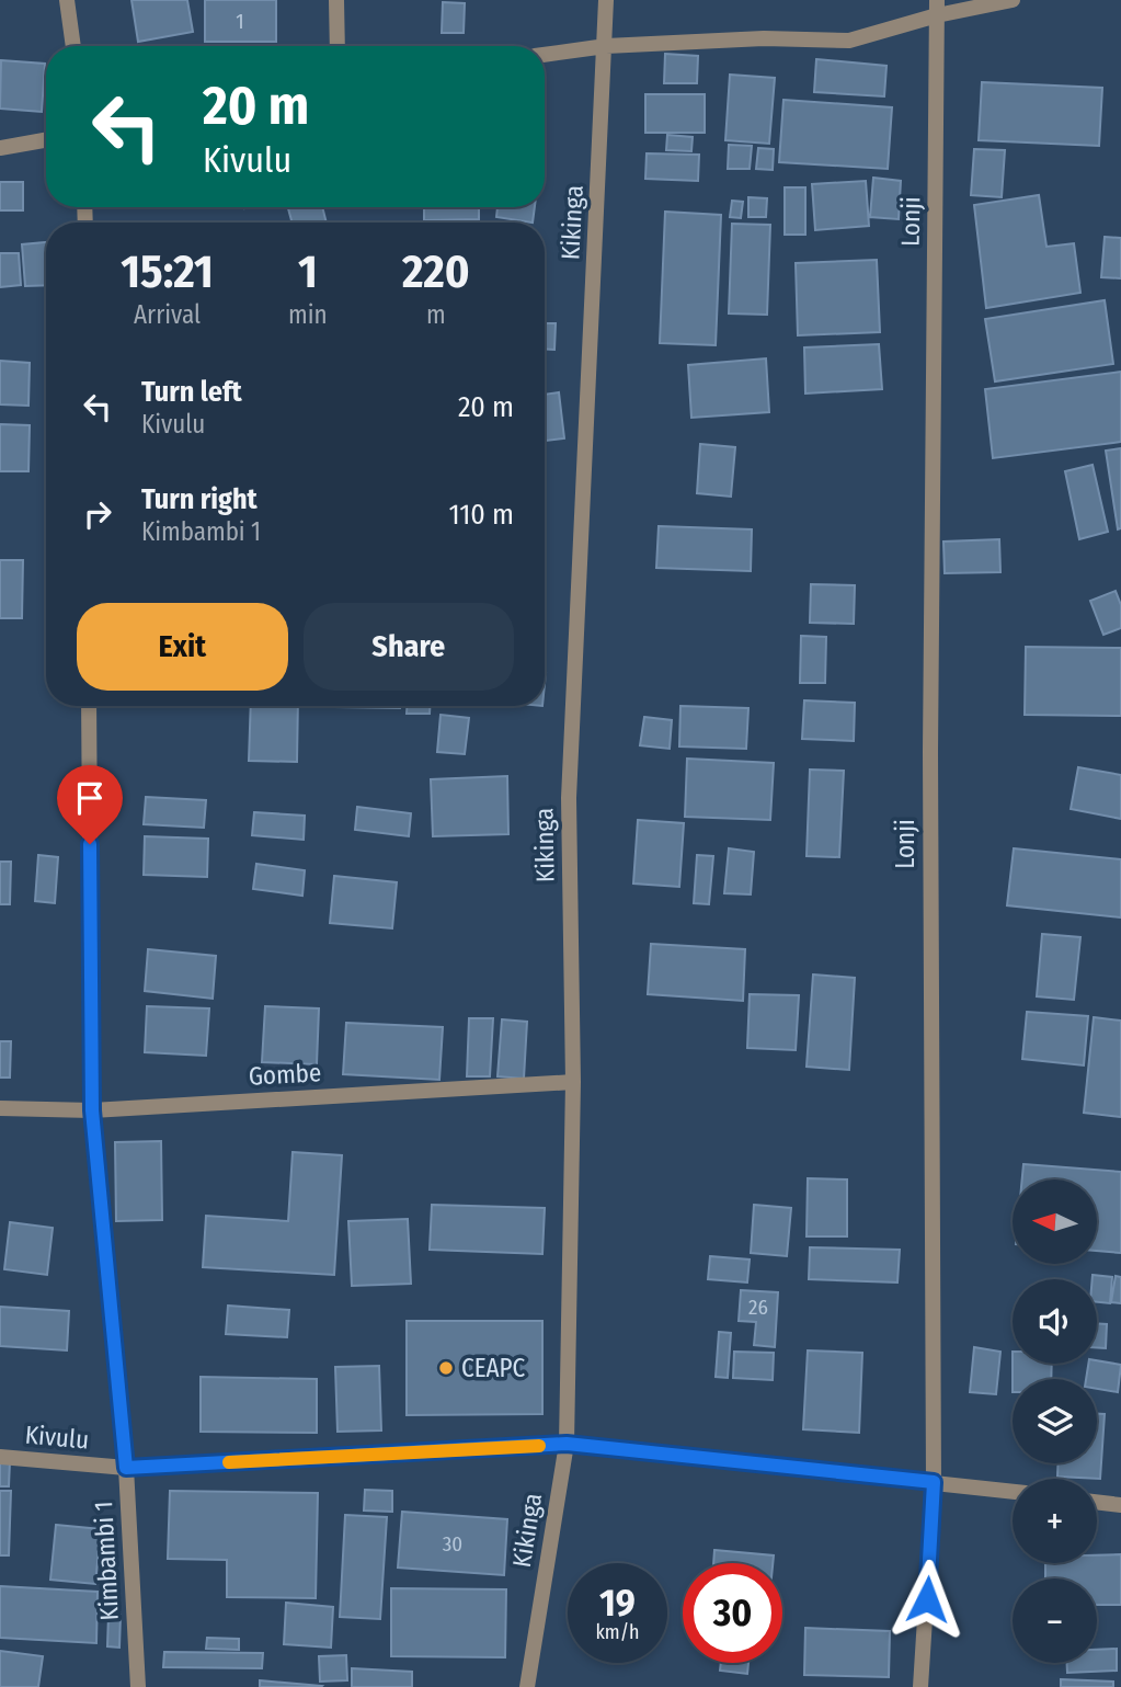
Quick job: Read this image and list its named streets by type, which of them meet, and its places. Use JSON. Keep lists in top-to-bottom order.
{
  "streets": {
    "street": [
      "Lonji",
      "Kikinga",
      "Gombe",
      "Kivulu",
      "Kimbambi 1"
    ]
  },
  "crossings": [
    ["Lonji", "Kivulu"],
    ["Kikinga", "Gombe"],
    ["Kikinga", "Kivulu"],
    ["Gombe", "Kimbambi 1"],
    ["Kivulu", "Kimbambi 1"]
  ],
  "places": ["CEAPC"],
  "house_numbers": ["1", "26", "30"],
  "north": "left",
  "page": {
    "turn": ["20 m", "Kivulu"],
    "eta": [
      "15:21",
      "Arrival",
      "1",
      "min",
      "220",
      "m"
    ],
    "list": [
      {
        "name": "Turn left",
        "note": "Kivulu",
        "value": "20 m"
      },
      {
        "name": "Turn right",
        "note": "Kimbambi 1",
        "value": "110 m"
      }
    ],
    "buttons": ["Exit", "Share"],
    "map_buttons": ["+", "−"],
    "speed": "19 km/h",
    "limit": "30"
  }
}
